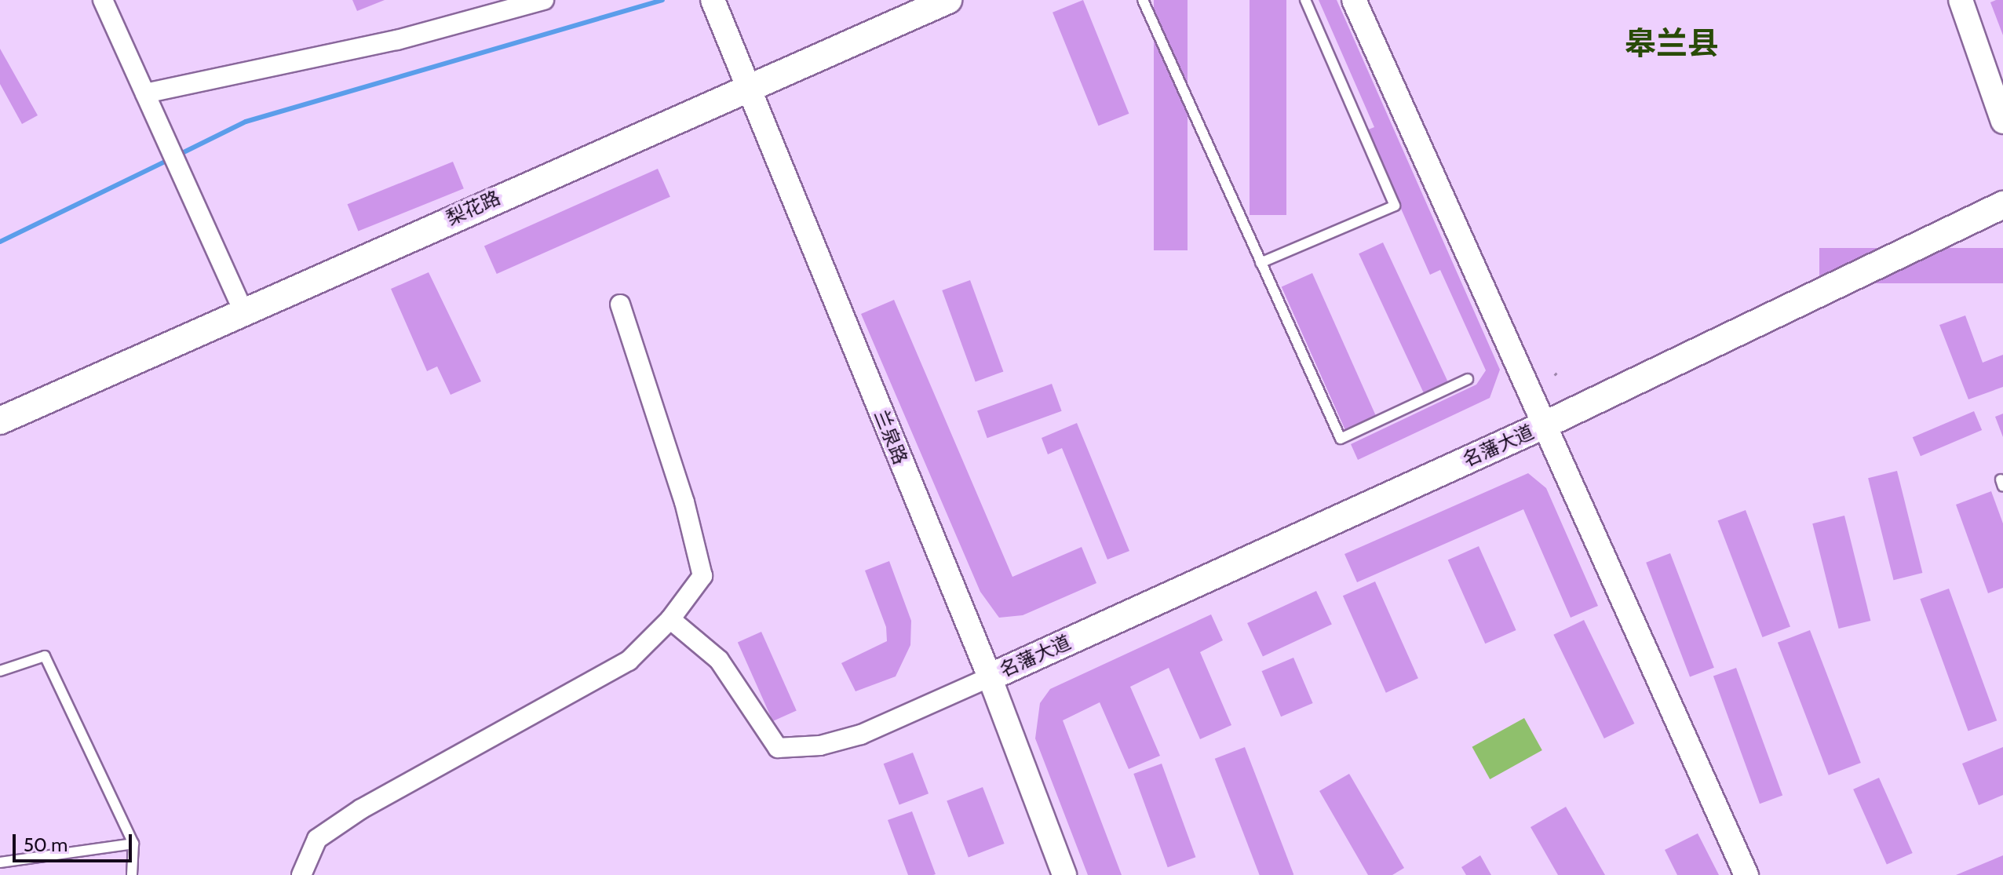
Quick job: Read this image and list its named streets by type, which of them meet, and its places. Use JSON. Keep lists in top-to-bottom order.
{
  "streets": {
    "main road": ["梨花路", "名藩大道"],
    "street": ["兰泉路"]
  },
  "crossings": [
    ["梨花路", "兰泉路"],
    ["兰泉路", "名藩大道"]
  ],
  "districts": ["皋兰县"],
  "scale_bar": "50 m"
}
